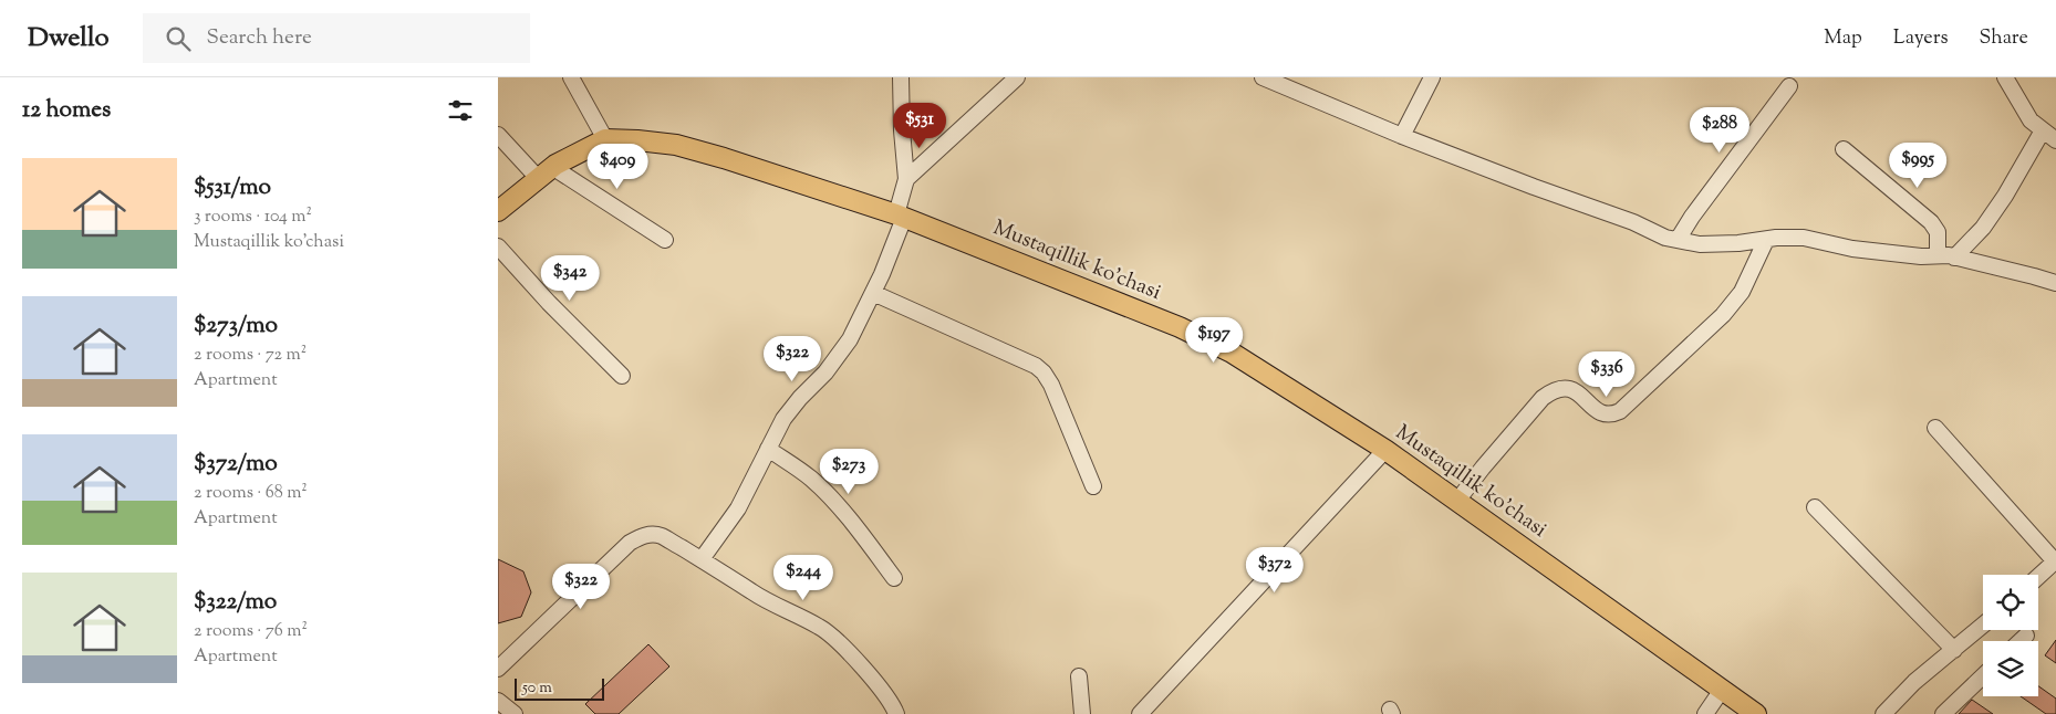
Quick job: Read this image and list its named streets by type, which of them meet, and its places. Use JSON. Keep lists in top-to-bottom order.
{
  "streets": {
    "main road": ["Mustaqillik ko’chasi"]
  },
  "scale_bar": "50 m",
  "page": {
    "header": "Dwello",
    "search": "Search here",
    "nav": ["Map", "Layers", "Share"],
    "heading": "12 homes",
    "price": [
      "$531",
      "$288",
      "$995",
      "$409",
      "$342",
      "$197",
      "$322",
      "$336",
      "$273",
      "$372",
      "$244",
      "$322"
    ],
    "list": [
      {
        "name": "$531/mo",
        "note": "3 rooms · 104 m² · Mustaqillik ko’chasi"
      },
      {
        "name": "$273/mo",
        "note": "2 rooms · 72 m² · Apartment"
      },
      {
        "name": "$372/mo",
        "note": "2 rooms · 68 m² · Apartment"
      },
      {
        "name": "$322/mo",
        "note": "2 rooms · 76 m² · Apartment"
      }
    ],
    "scale": "50 m"
  }
}
